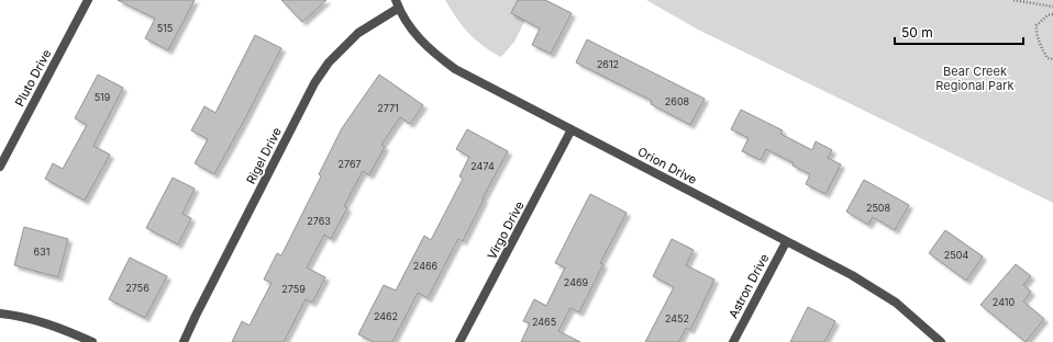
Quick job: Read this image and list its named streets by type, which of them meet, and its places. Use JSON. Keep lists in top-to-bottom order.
{
  "streets": {
    "street": [
      "Pluto Drive",
      "Rigel Drive",
      "Orion Drive",
      "Virgo Drive",
      "Astron Drive"
    ]
  },
  "crossings": [
    ["Rigel Drive", "Orion Drive"],
    ["Orion Drive", "Virgo Drive"],
    ["Orion Drive", "Astron Drive"]
  ],
  "parks": ["Bear Creek Regional Park"],
  "house_numbers": [
    "515",
    "2612",
    "519",
    "2608",
    "2771",
    "2767",
    "2474",
    "2508",
    "2763",
    "631",
    "2504",
    "2466",
    "2469",
    "2756",
    "2759",
    "2410",
    "2462",
    "2452",
    "2465"
  ],
  "scale_bar": "50 m"
}
